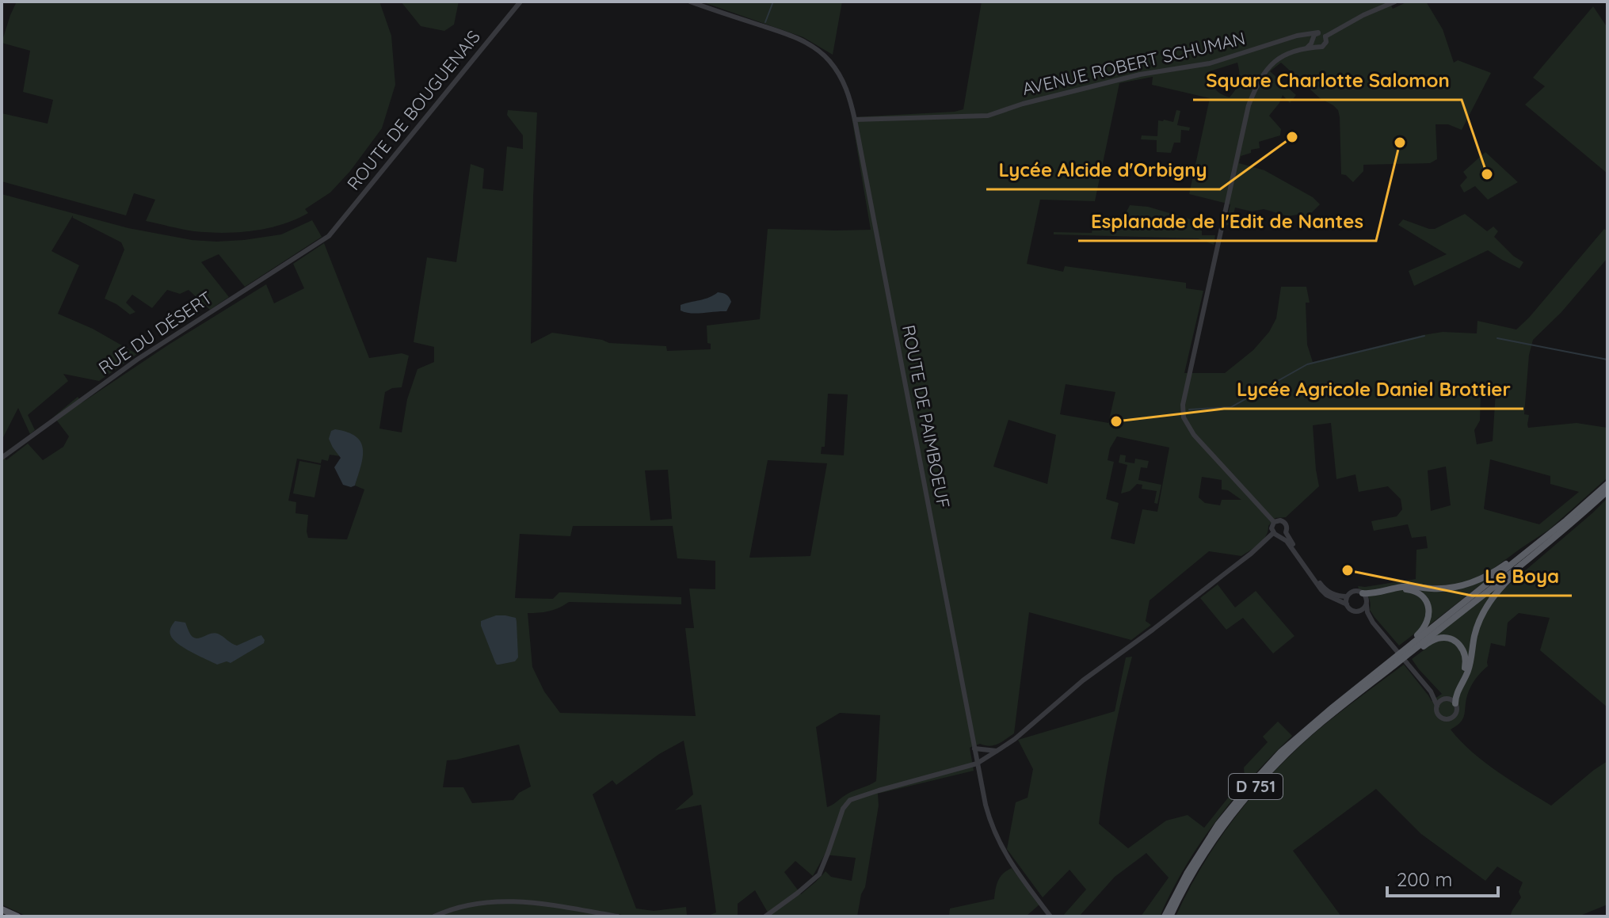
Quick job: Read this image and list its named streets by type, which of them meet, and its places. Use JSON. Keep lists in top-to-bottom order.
{
  "streets": {
    "highway": ["D 751"],
    "street": [
      "AVENUE ROBERT SCHUMAN",
      "ROUTE DE BOUGUENAIS",
      "RUE DU DÉSERT",
      "ROUTE DE PAIMBOEUF"
    ]
  },
  "crossings": [
    ["AVENUE ROBERT SCHUMAN", "ROUTE DE PAIMBOEUF"],
    ["ROUTE DE BOUGUENAIS", "RUE DU DÉSERT"]
  ],
  "places": [
    "Lycée Alcide d'Orbigny",
    "Esplanade de l'Edit de Nantes",
    "Square Charlotte Salomon",
    "Lycée Agricole Daniel Brottier",
    "Le Boya"
  ],
  "scale_bar": "200 m"
}
